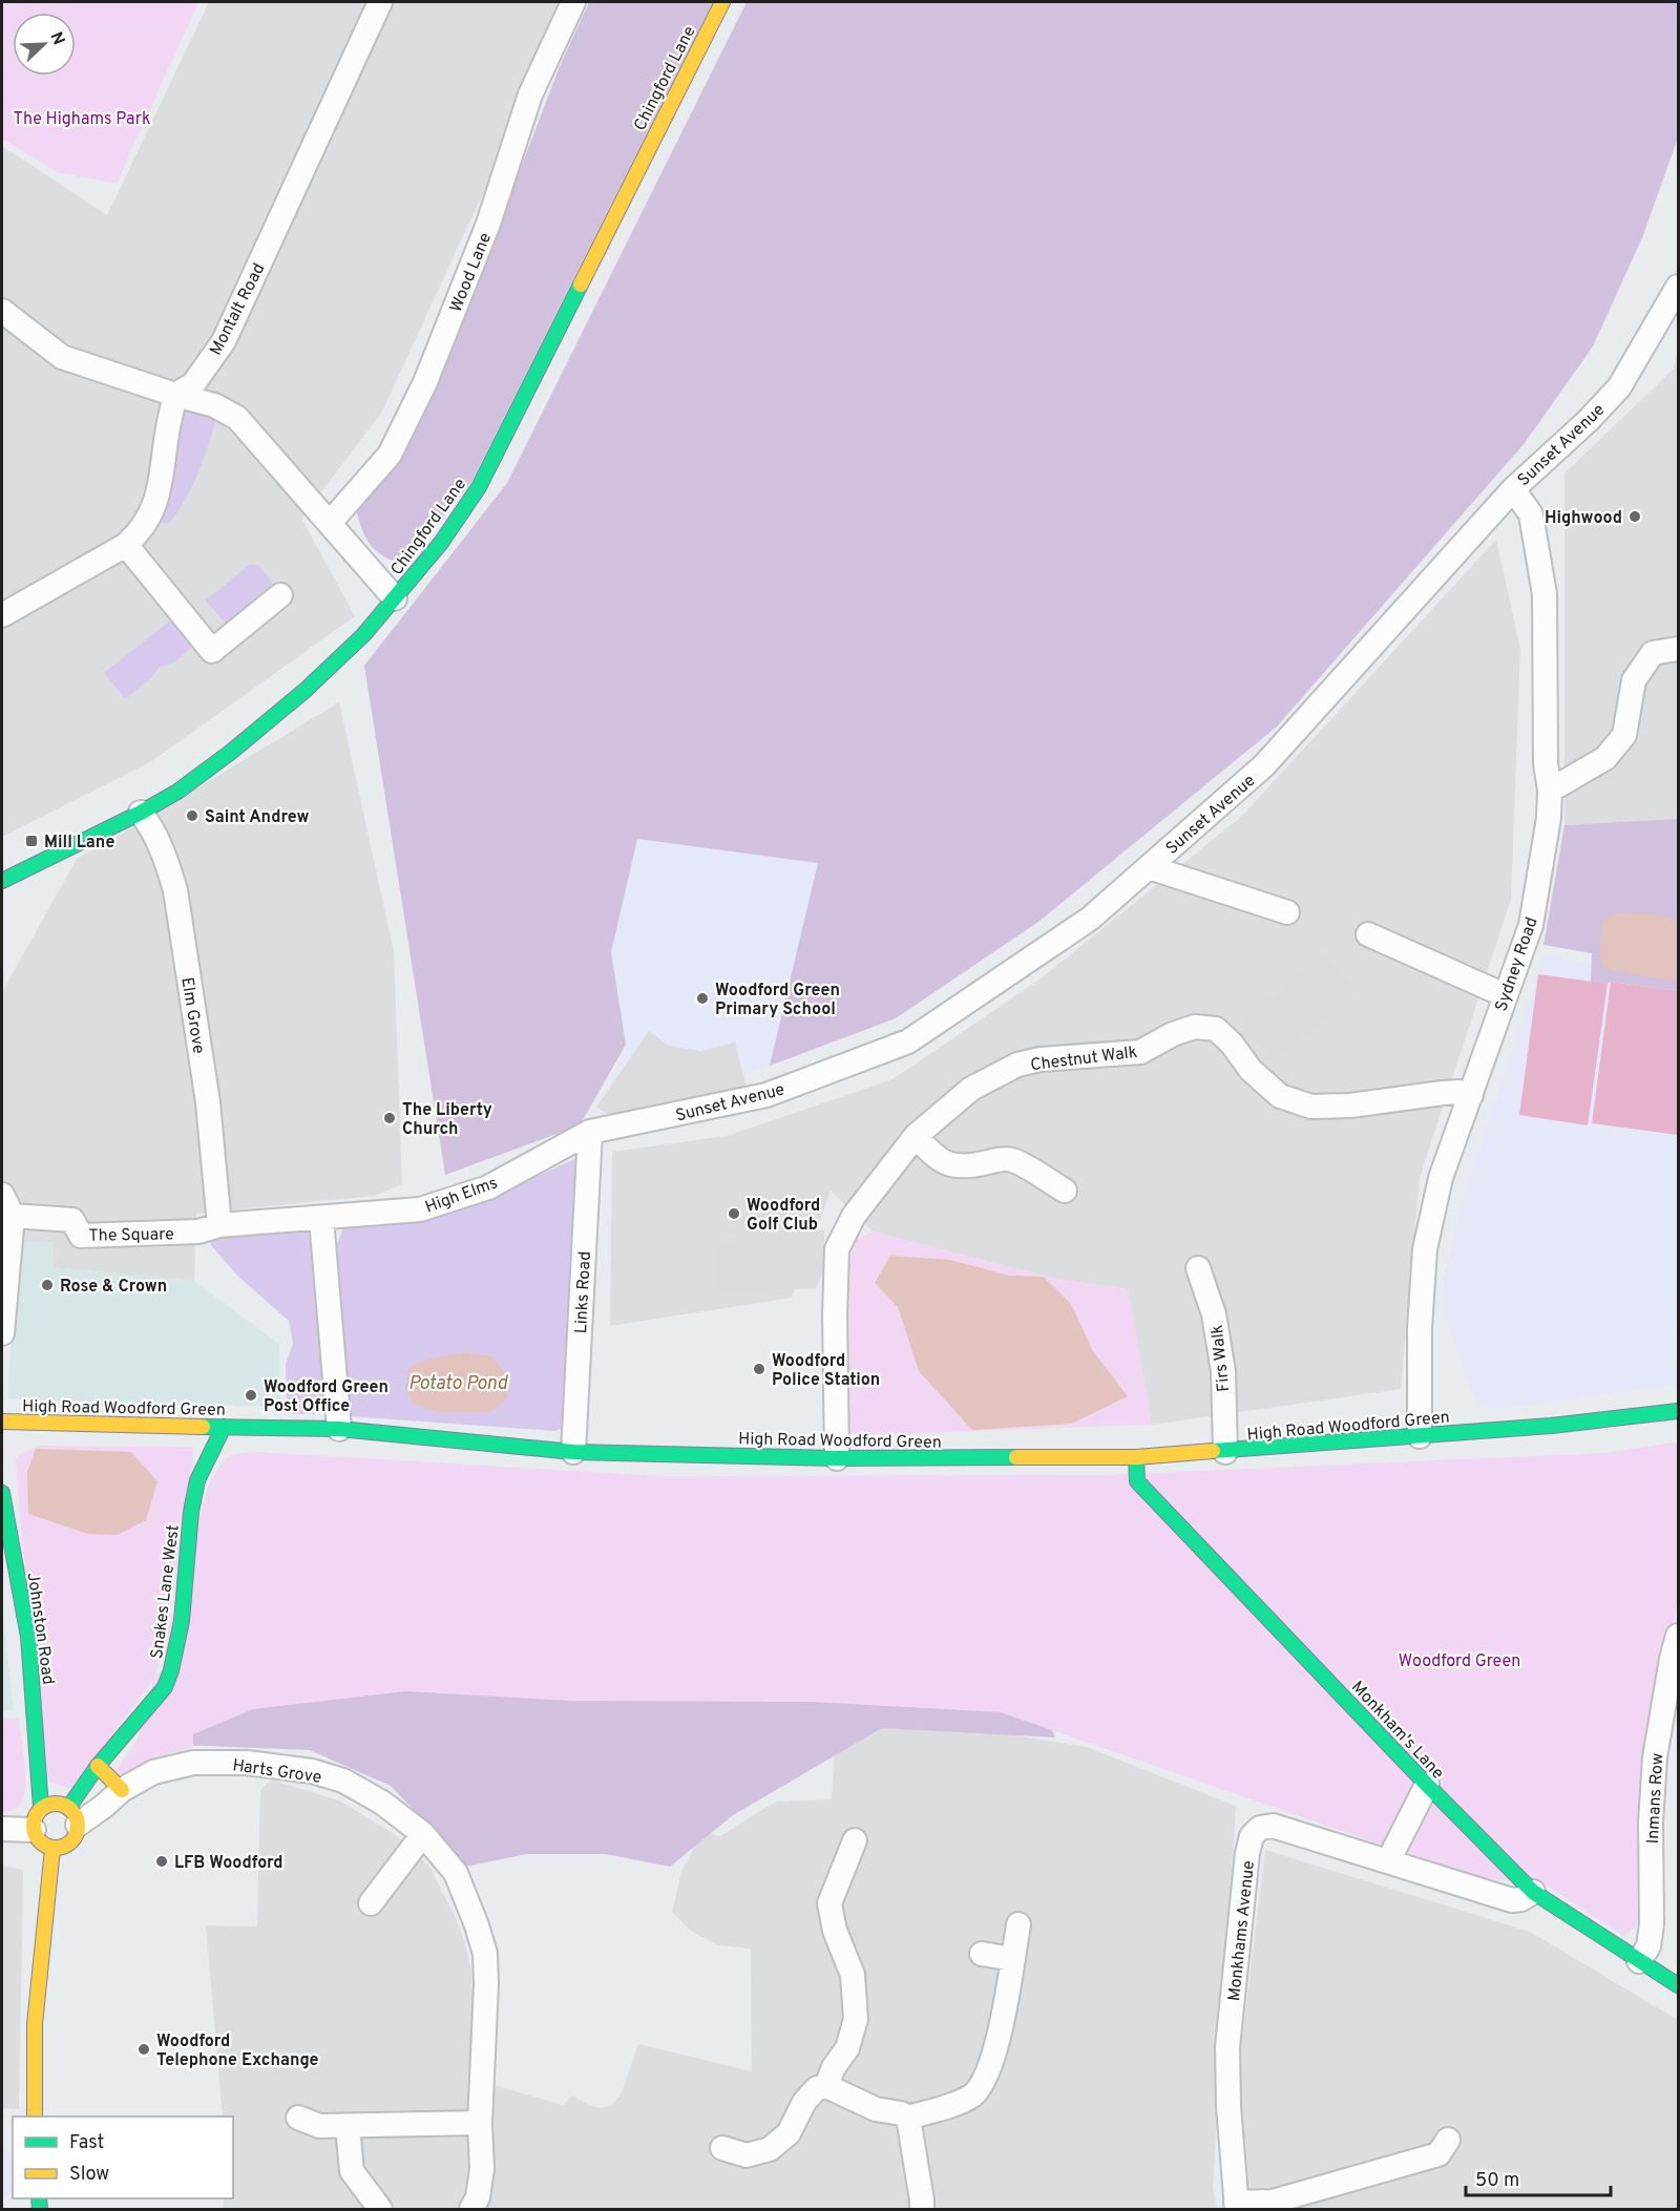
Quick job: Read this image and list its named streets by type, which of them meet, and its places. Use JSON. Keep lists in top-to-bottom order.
{
  "streets": {
    "main road": [
      "Chingford Lane",
      "High Road Woodford Green",
      "Snakes Lane West",
      "Johnston Road",
      "Monkham's Lane"
    ],
    "street": [
      "Wood Lane",
      "Montalt Road",
      "Sunset Avenue",
      "Sydney Road",
      "Elm Grove",
      "Chestnut Walk",
      "High Elms",
      "The Square",
      "Links Road",
      "Firs Walk",
      "Harts Grove",
      "Inmans Row",
      "Monkhams Avenue"
    ]
  },
  "crossings": [
    ["Chingford Lane", "Elm Grove"],
    ["Sunset Avenue", "Sydney Road"],
    ["Sunset Avenue", "High Elms"],
    ["Sunset Avenue", "Links Road"],
    ["Sydney Road", "Chestnut Walk"],
    ["Sydney Road", "High Road Woodford Green"],
    ["Elm Grove", "High Elms"],
    ["Elm Grove", "The Square"],
    ["Chestnut Walk", "High Road Woodford Green"],
    ["High Elms", "The Square"],
    ["High Elms", "Links Road"],
    ["Links Road", "High Road Woodford Green"],
    ["Firs Walk", "High Road Woodford Green"],
    ["High Road Woodford Green", "Snakes Lane West"],
    ["High Road Woodford Green", "Monkham's Lane"],
    ["Snakes Lane West", "Johnston Road"],
    ["Snakes Lane West", "Harts Grove"],
    ["Johnston Road", "Harts Grove"],
    ["Monkham's Lane", "Inmans Row"],
    ["Monkham's Lane", "Monkhams Avenue"]
  ],
  "water": ["Potato Pond"],
  "parks": ["The Highams Park", "Woodford Green"],
  "places": {
    "other": [
      "Highwood",
      "Saint Andrew",
      "Woodford Green Primary School",
      "The Liberty Church",
      "Woodford Golf Club",
      "Rose & Crown",
      "Woodford Police Station",
      "Woodford Green Post Office",
      "LFB Woodford",
      "Woodford Telephone Exchange"
    ],
    "transit": ["Mill Lane"]
  },
  "legend": ["Fast", "Slow"],
  "scale_bar": "50 m",
  "north": "top right"
}
